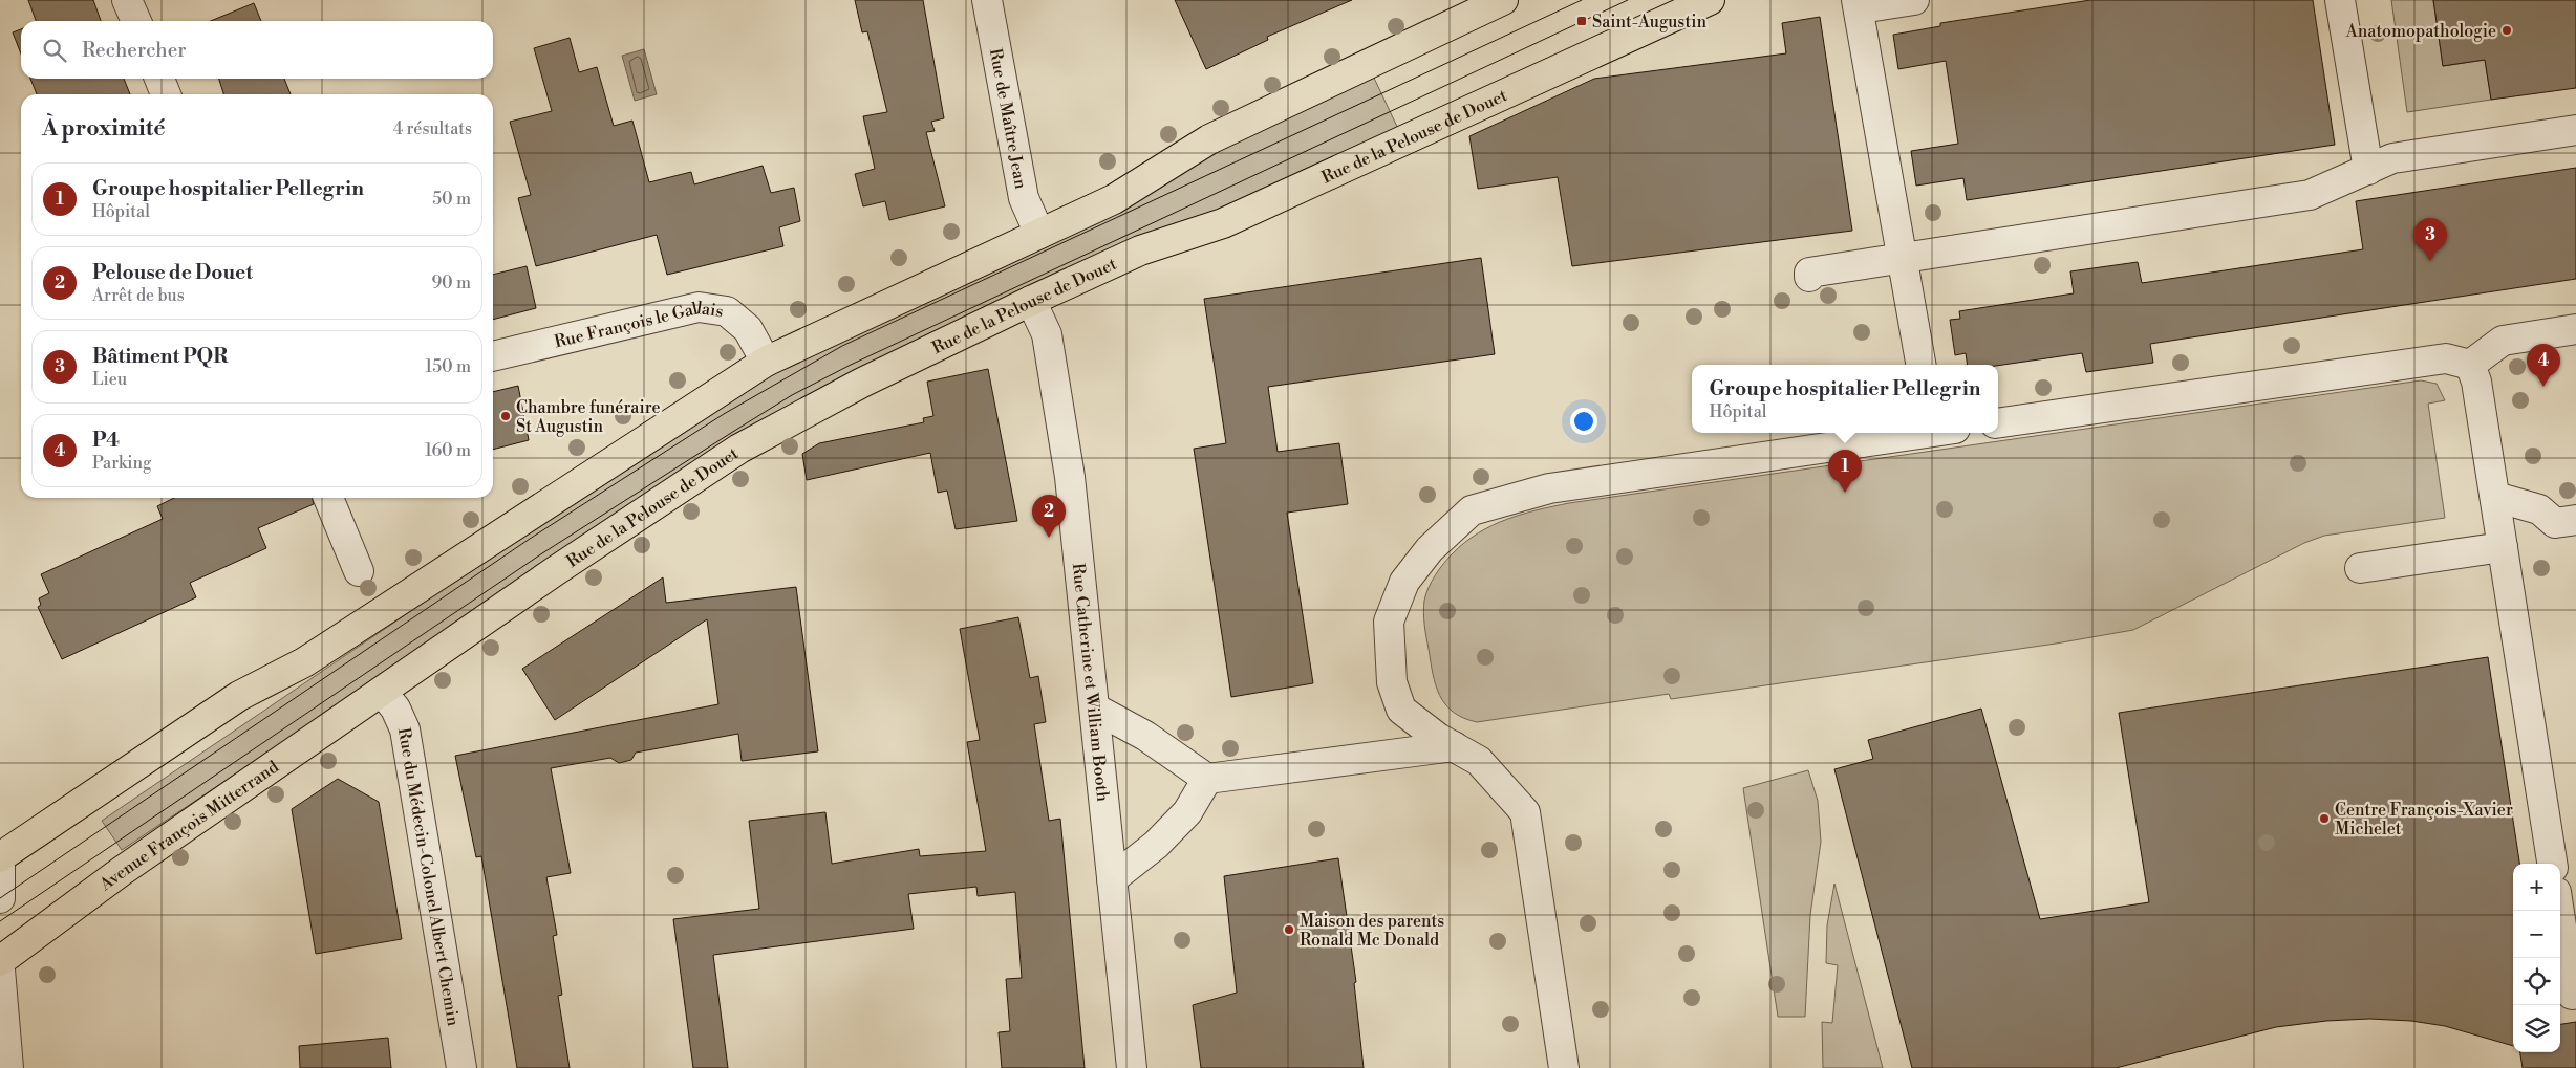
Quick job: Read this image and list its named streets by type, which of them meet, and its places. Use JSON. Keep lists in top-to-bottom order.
{
  "streets": {
    "main road": ["Rue de la Pelouse de Douet", "Avenue François Mitterrand"],
    "street": [
      "Rue de Maître Jean",
      "Rue François le Gallais",
      "Rue Catherine et William Booth",
      "Rue du Médecin-Colonel Albert Chemin"
    ]
  },
  "crossings": [
    ["Rue de la Pelouse de Douet", "Rue Catherine et William Booth"],
    ["Rue de la Pelouse de Douet", "Avenue François Mitterrand"],
    ["Rue de la Pelouse de Douet", "Rue du Médecin-Colonel Albert Chemin"],
    ["Avenue François Mitterrand", "Rue du Médecin-Colonel Albert Chemin"]
  ],
  "places": {
    "transit": ["Saint-Augustin"],
    "other": [
      "Anatomopathologie",
      "Chambre funéraire St Augustin",
      "Centre François-Xavier Michelet",
      "Maison des parents Ronald Mc Donald"
    ]
  },
  "page": {
    "search": "Rechercher",
    "heading": ["À proximité", "4 résultats"],
    "list": [
      {
        "mark": "1",
        "name": "Groupe hospitalier Pellegrin",
        "note": "Hôpital",
        "value": "50 m"
      },
      {
        "mark": "2",
        "name": "Pelouse de Douet",
        "note": "Arrêt de bus",
        "value": "90 m"
      },
      {
        "mark": "3",
        "name": "Bâtiment PQR",
        "note": "Lieu",
        "value": "150 m"
      },
      {
        "mark": "4",
        "name": "P4",
        "note": "Parking",
        "value": "160 m"
      }
    ],
    "pins": [
      "3",
      "4",
      "1",
      "2"
    ],
    "popup": ["Groupe hospitalier Pellegrin", "Hôpital"],
    "map_buttons": ["+", "−"]
  }
}
